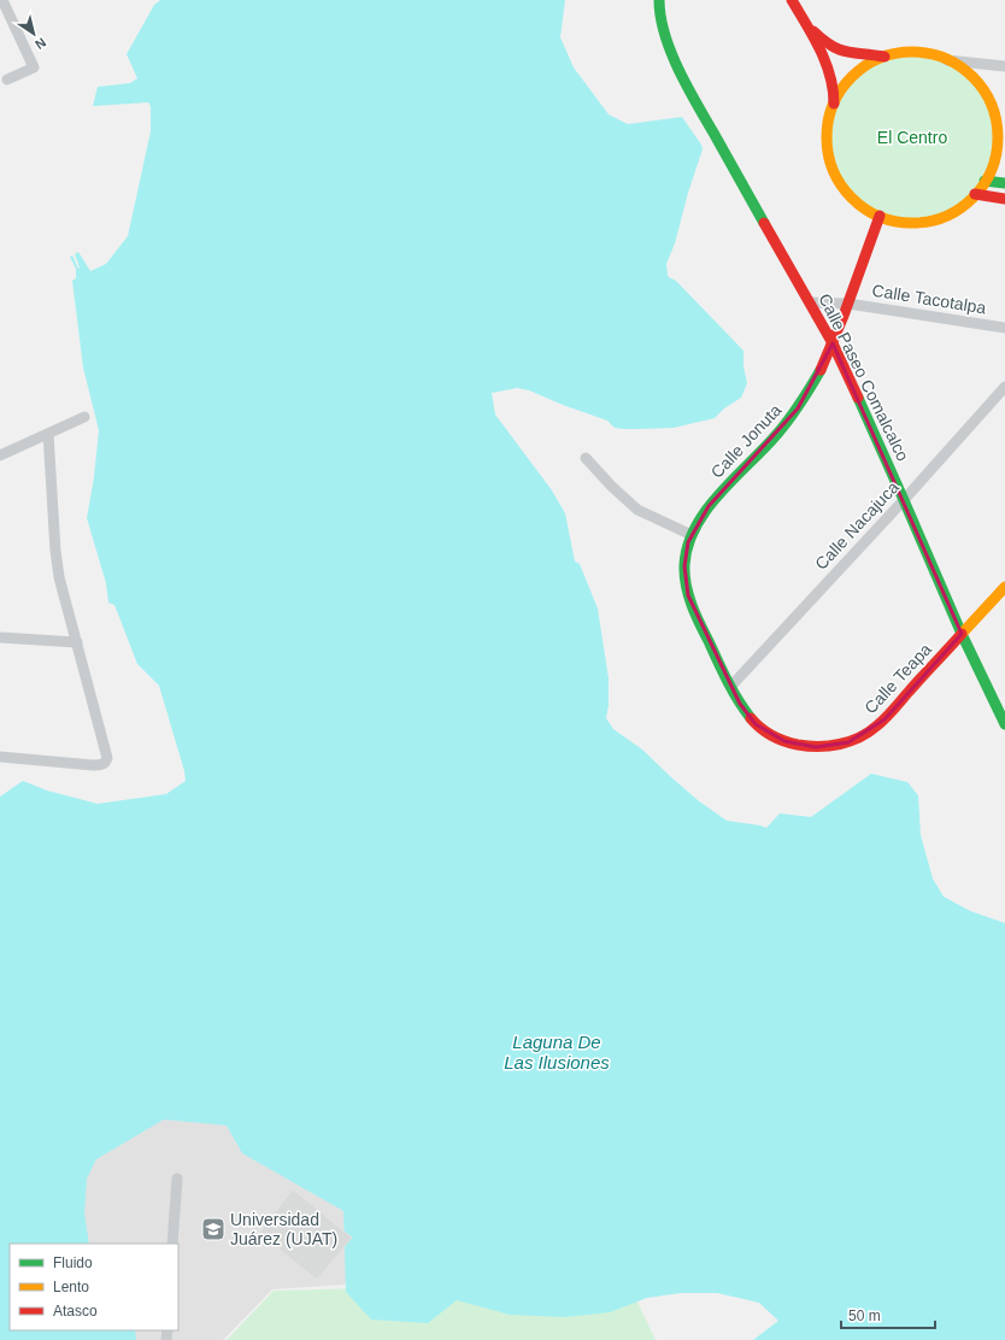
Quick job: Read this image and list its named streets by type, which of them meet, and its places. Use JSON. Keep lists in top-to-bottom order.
{
  "streets": {
    "street": [
      "Calle Tacotalpa",
      "Calle Paseo Comalcalco",
      "Calle Jonuta",
      "Calle Nacajuca",
      "Calle Teapa"
    ]
  },
  "crossings": [
    ["Calle Tacotalpa", "Calle Paseo Comalcalco"],
    ["Calle Tacotalpa", "Calle Jonuta"],
    ["Calle Paseo Comalcalco", "Calle Jonuta"],
    ["Calle Paseo Comalcalco", "Calle Nacajuca"],
    ["Calle Paseo Comalcalco", "Calle Teapa"],
    ["Calle Jonuta", "Calle Nacajuca"],
    ["Calle Jonuta", "Calle Teapa"],
    ["Calle Nacajuca", "Calle Teapa"]
  ],
  "water": ["Laguna De Las Ilusiones"],
  "parks": ["El Centro"],
  "places": {
    "school or university": ["Universidad Juárez (UJAT)"]
  },
  "legend": ["Fluido", "Lento", "Atasco"],
  "scale_bar": "50 m",
  "north": "bottom right"
}
